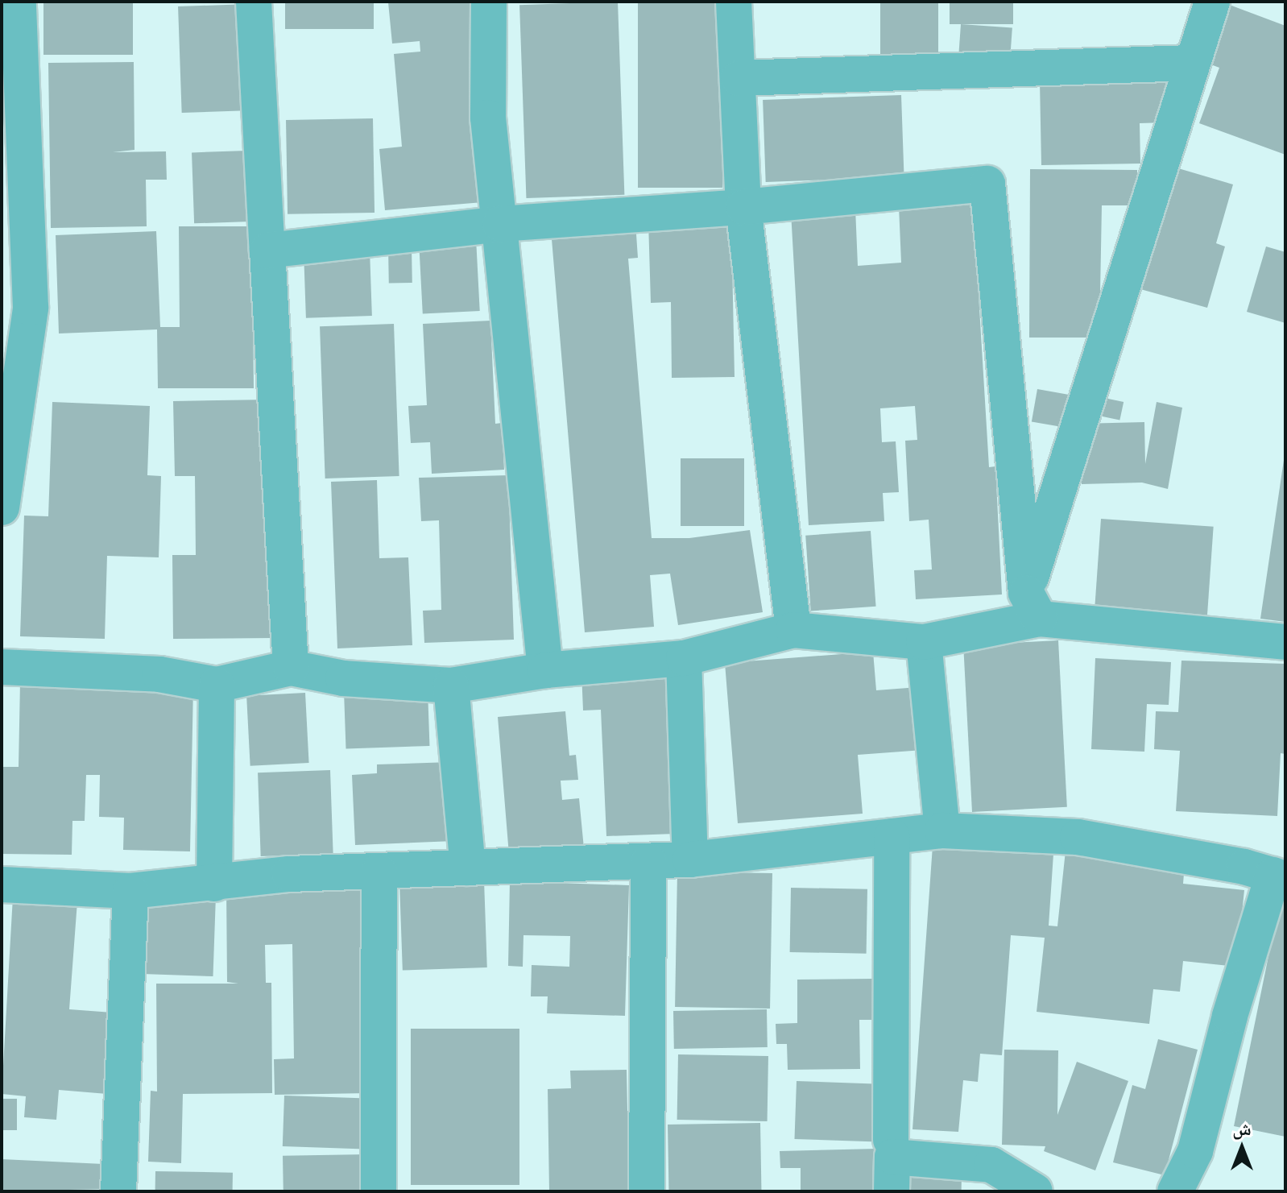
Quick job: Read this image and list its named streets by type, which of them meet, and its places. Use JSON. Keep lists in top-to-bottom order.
{
  "north": "top"
}
